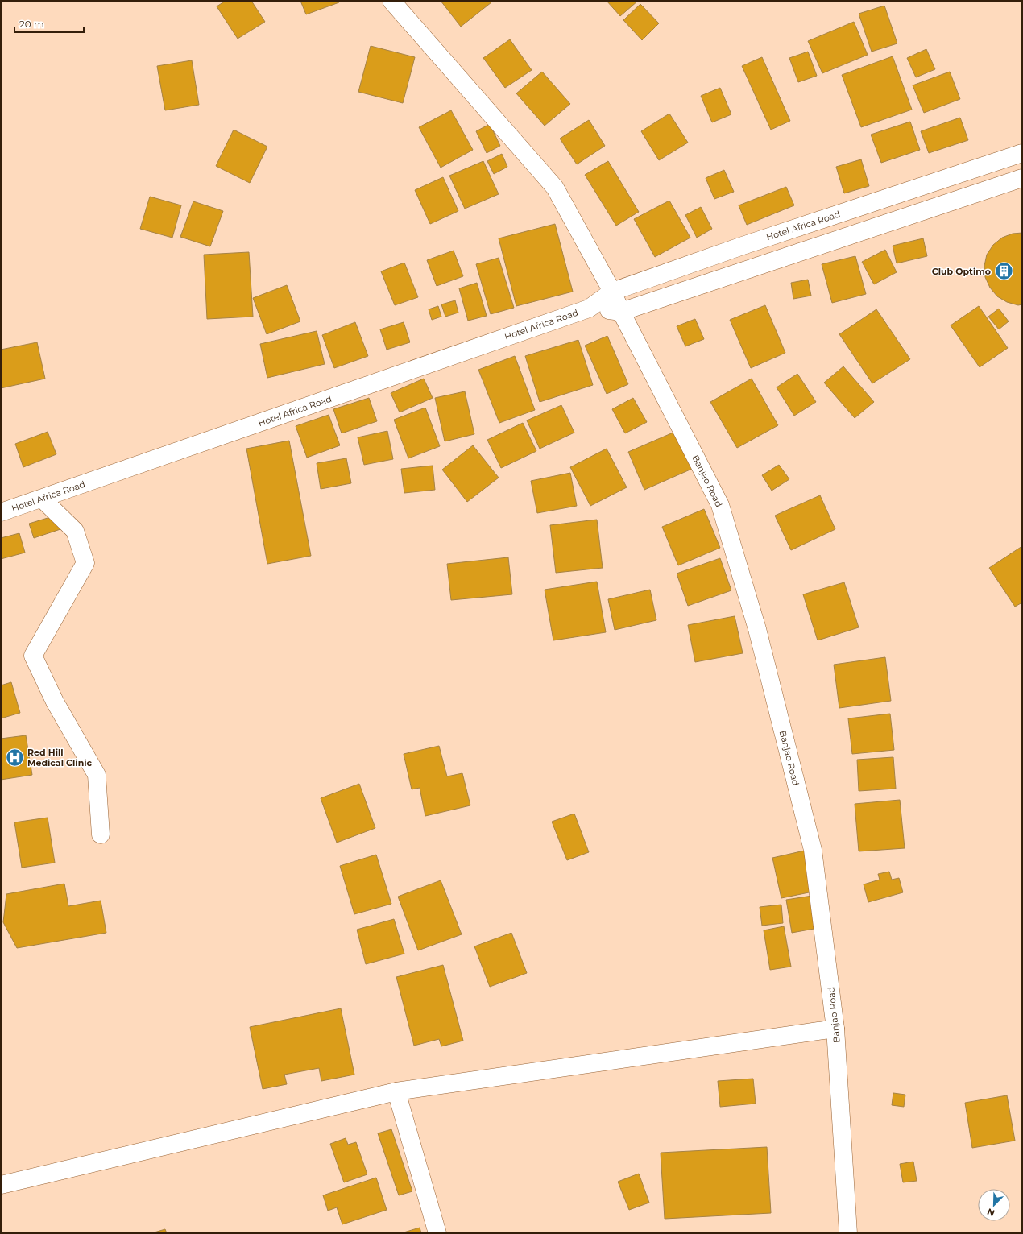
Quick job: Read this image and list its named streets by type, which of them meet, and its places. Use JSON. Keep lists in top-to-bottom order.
{
  "streets": {
    "street": ["Hotel Africa Road", "Banjao Road"]
  },
  "crossings": [
    ["Hotel Africa Road", "Banjao Road"]
  ],
  "places": {
    "building": ["Club Optimo"],
    "hospital": ["Red Hill Medical Clinic"]
  },
  "scale_bar": "20 m",
  "north": "bottom left"
}
